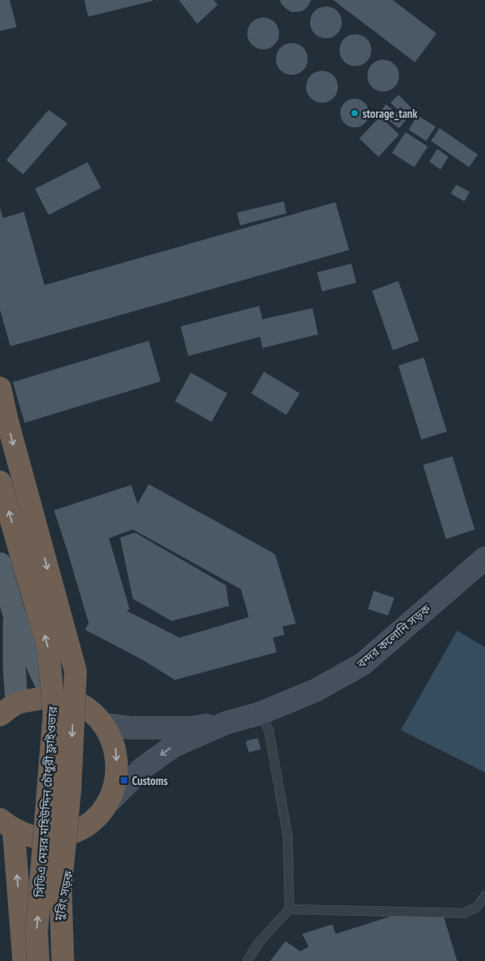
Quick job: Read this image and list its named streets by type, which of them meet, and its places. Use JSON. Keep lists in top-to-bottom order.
{
  "streets": {
    "highway": ["সিডিএ মেয়র মহিউদ্দিন চৌধুরী ফ্লাইওভার", "মুরিং সড়ক"],
    "street": ["বন্দর কলোনি সড়ক"]
  },
  "places": {
    "other": ["storage_tank"],
    "transit": ["Customs"]
  }
}
